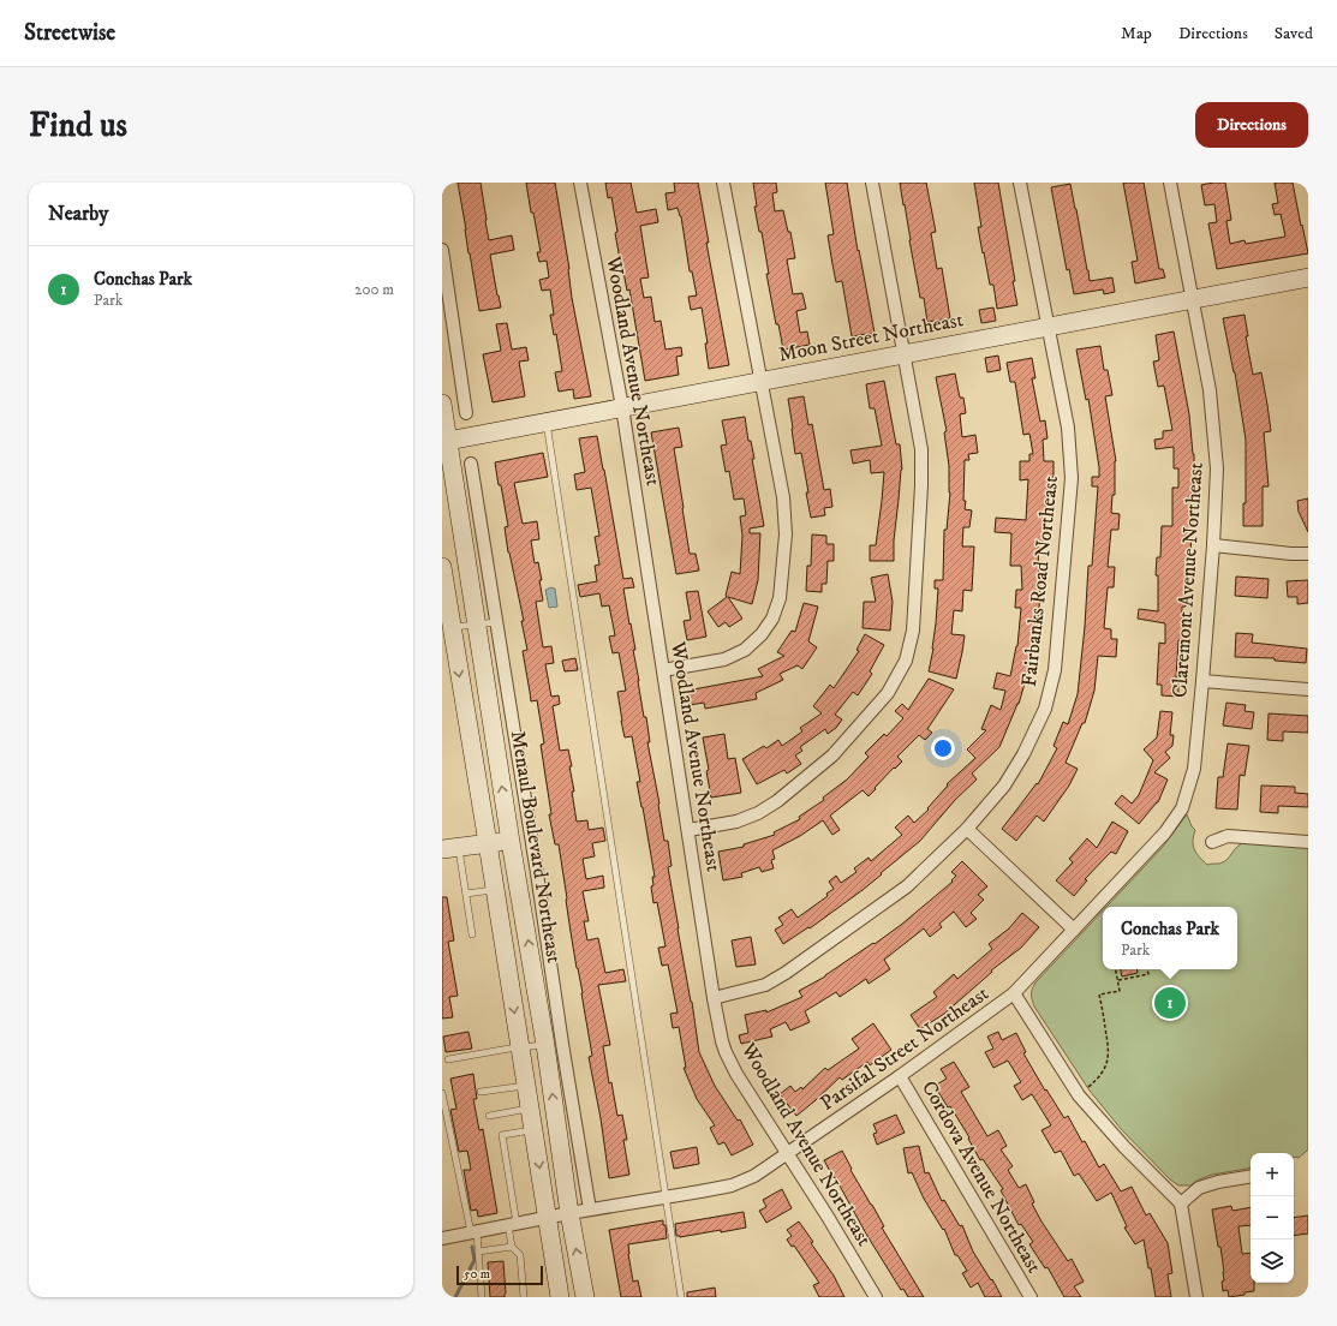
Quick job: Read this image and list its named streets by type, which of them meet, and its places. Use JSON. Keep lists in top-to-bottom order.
{
  "streets": {
    "main road": ["Moon Street Northeast", "Menaul Boulevard Northeast"],
    "street": [
      "Woodland Avenue Northeast",
      "Claremont Avenue Northeast",
      "Fairbanks Road Northeast",
      "Parsifal Street Northeast",
      "Cordova Avenue Northeast"
    ]
  },
  "crossings": [
    ["Moon Street Northeast", "Woodland Avenue Northeast"],
    ["Moon Street Northeast", "Claremont Avenue Northeast"],
    ["Moon Street Northeast", "Fairbanks Road Northeast"],
    ["Moon Street Northeast", "Menaul Boulevard Northeast"],
    ["Woodland Avenue Northeast", "Fairbanks Road Northeast"],
    ["Woodland Avenue Northeast", "Parsifal Street Northeast"],
    ["Claremont Avenue Northeast", "Parsifal Street Northeast"],
    ["Menaul Boulevard Northeast", "Parsifal Street Northeast"],
    ["Parsifal Street Northeast", "Cordova Avenue Northeast"]
  ],
  "scale_bar": "50 m",
  "page": {
    "header": "Streetwise",
    "nav": ["Map", "Directions", "Saved"],
    "buttons": "Directions",
    "title": "Find us",
    "heading": "Nearby",
    "list": [
      {
        "mark": "1",
        "name": "Conchas Park",
        "note": "Park",
        "value": "200 m"
      }
    ],
    "popup": ["Conchas Park", "Park"],
    "pins": "1",
    "map_buttons": ["+", "−"],
    "scale": "50 m"
  }
}
